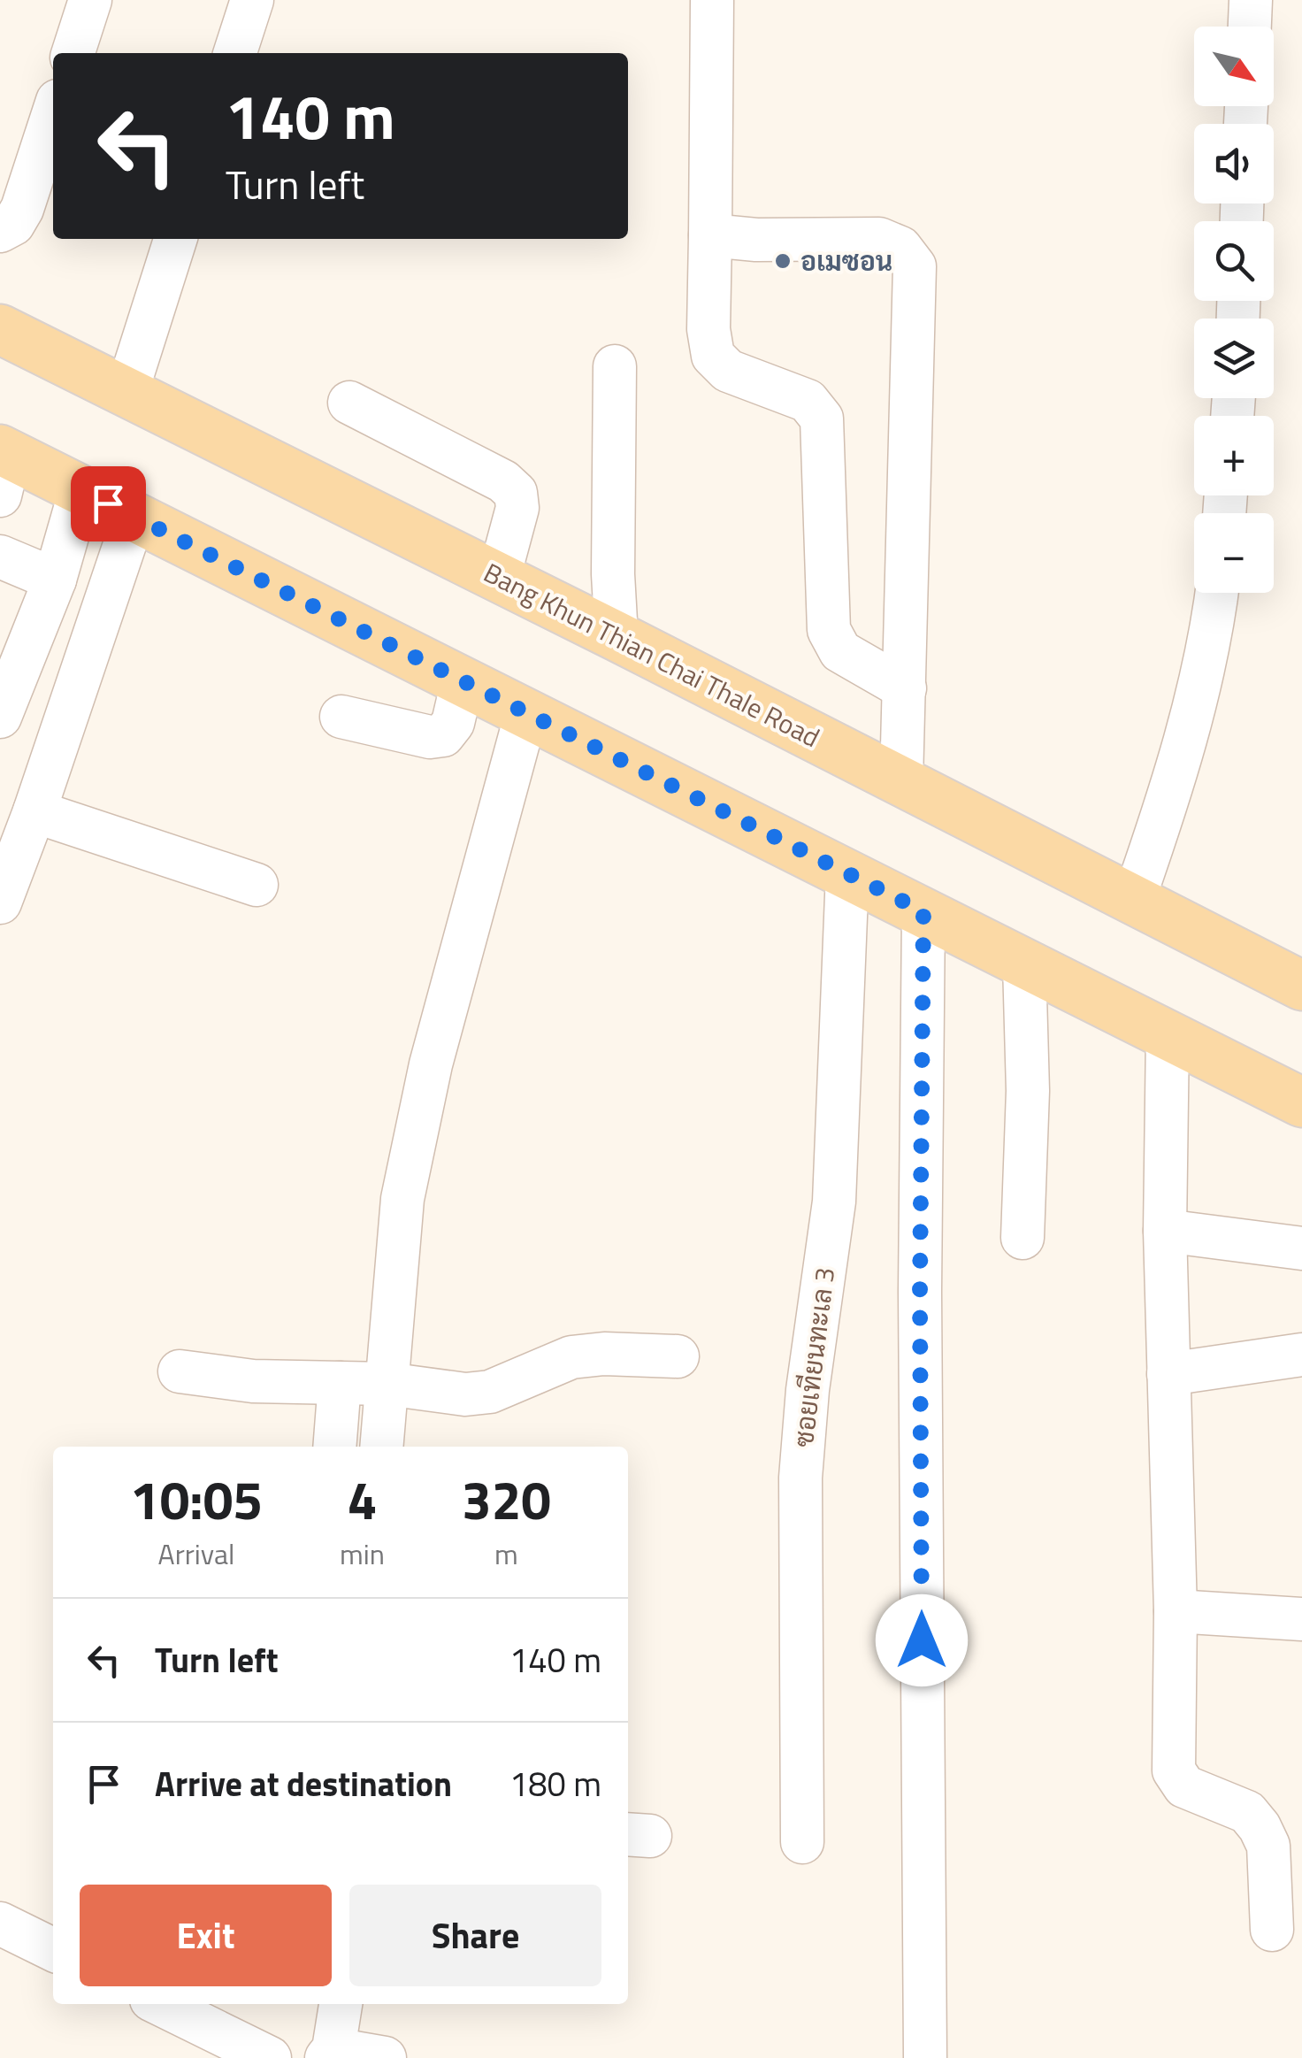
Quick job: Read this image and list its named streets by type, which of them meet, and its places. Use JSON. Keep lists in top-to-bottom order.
{
  "streets": {
    "main road": ["Bang Khun Thian Chai Thale Road"],
    "street": ["ซอยเทียนทะเล 3"]
  },
  "places": ["อเมซอน"],
  "north": "bottom right",
  "page": {
    "map_buttons": ["+", "−"],
    "turn": ["140 m", "Turn left"],
    "eta": [
      "10:05",
      "Arrival",
      "4",
      "min",
      "320",
      "m"
    ],
    "list": [
      {
        "name": "Turn left",
        "value": "140 m"
      },
      {
        "name": "Arrive at destination",
        "value": "180 m"
      }
    ],
    "buttons": ["Exit", "Share"]
  }
}
